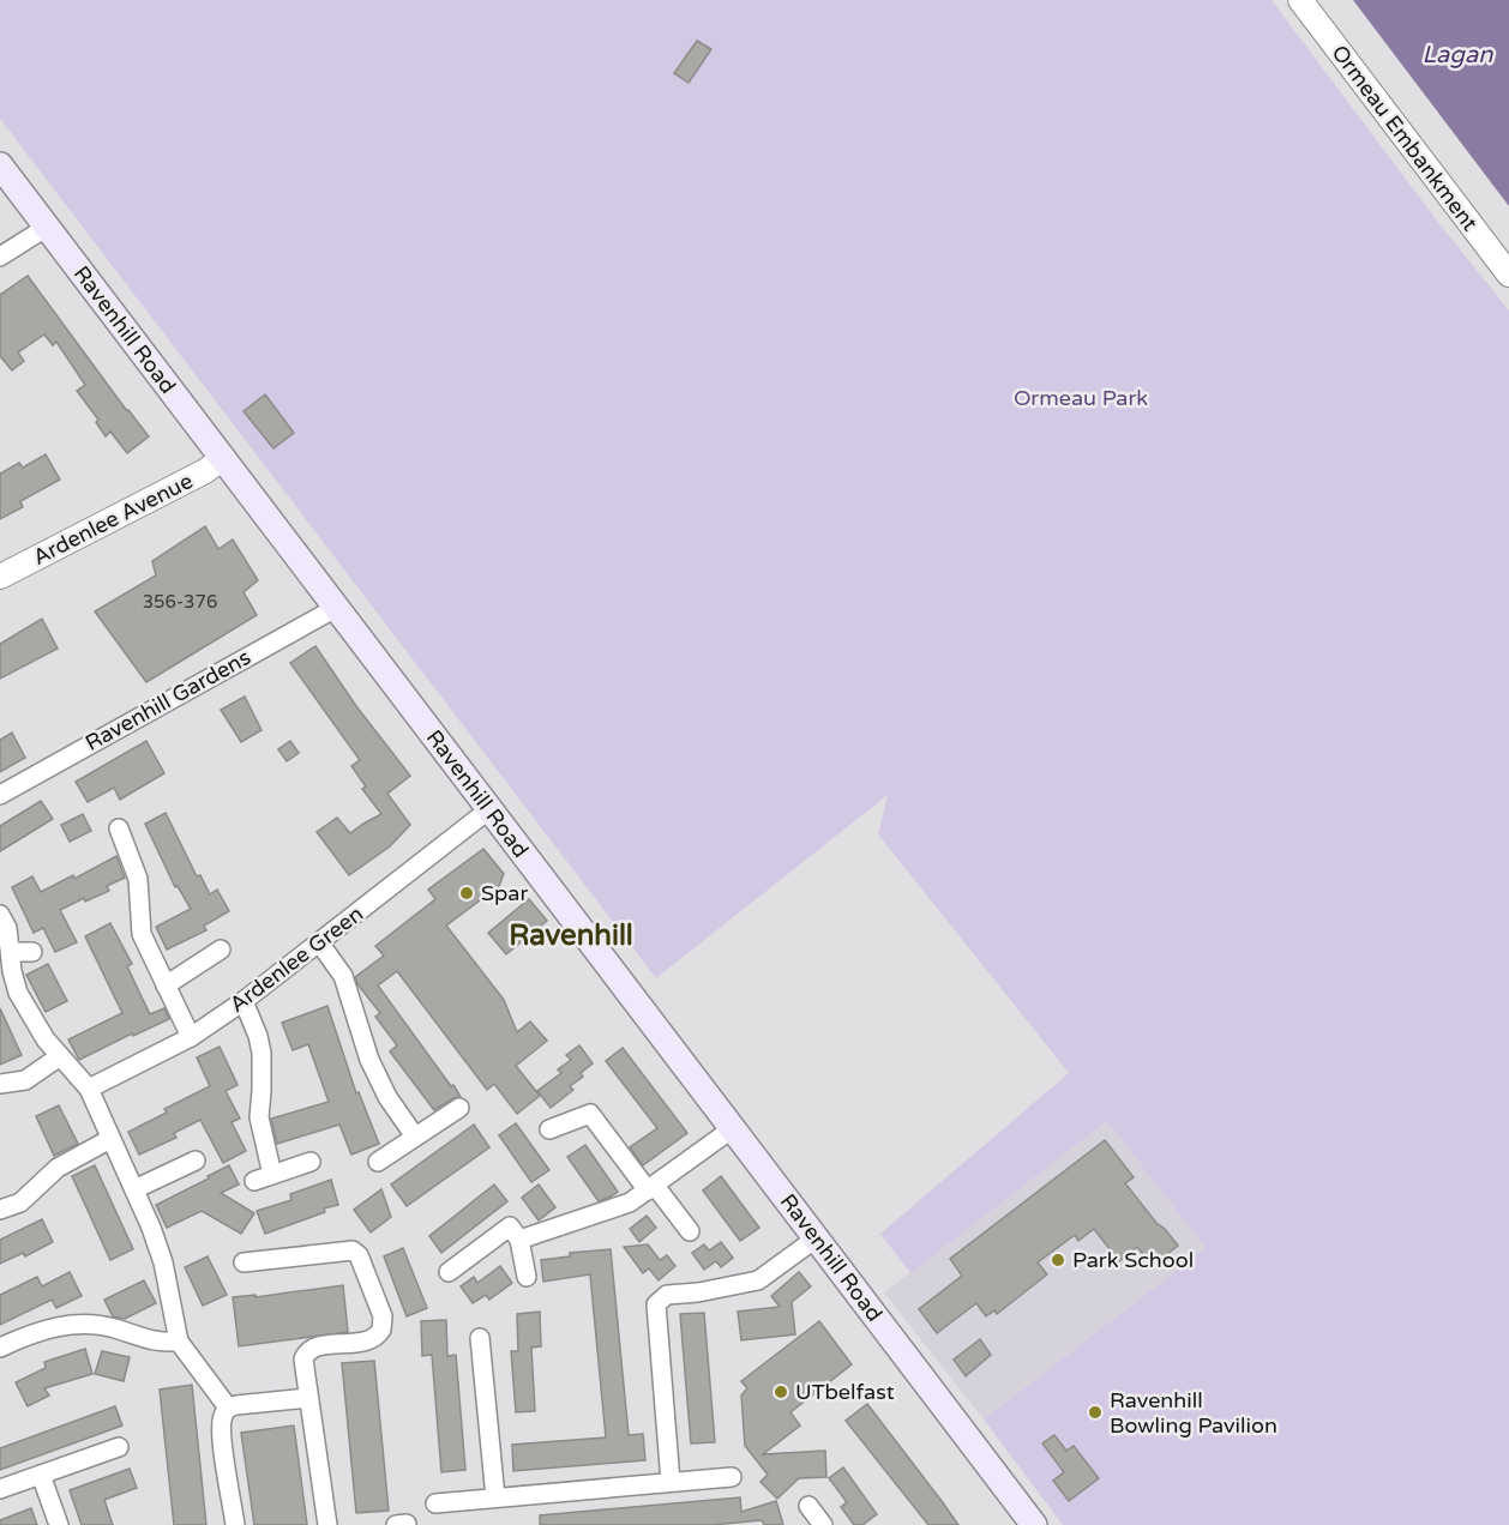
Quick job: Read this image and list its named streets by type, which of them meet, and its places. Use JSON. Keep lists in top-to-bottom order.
{
  "streets": {
    "main road": ["Ravenhill Road"],
    "street": [
      "Ormeau Embankment",
      "Ardenlee Avenue",
      "Ravenhill Gardens",
      "Ardenlee Green"
    ]
  },
  "crossings": [
    ["Ravenhill Road", "Ardenlee Avenue"],
    ["Ravenhill Road", "Ravenhill Gardens"],
    ["Ravenhill Road", "Ardenlee Green"]
  ],
  "districts": ["Ravenhill"],
  "water": ["Lagan"],
  "parks": ["Ormeau Park"],
  "places": [
    "Spar",
    "Park School",
    "UTbelfast",
    "Ravenhill Bowling Pavilion"
  ],
  "house_numbers": ["356-376"]
}
